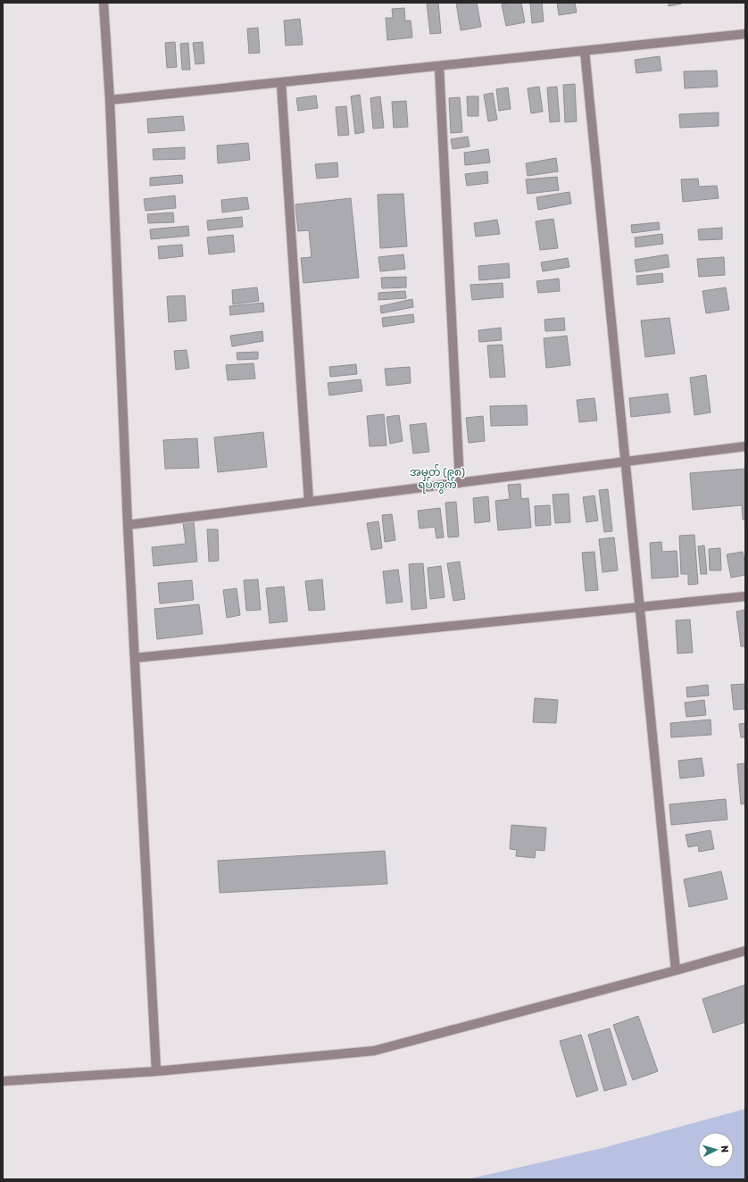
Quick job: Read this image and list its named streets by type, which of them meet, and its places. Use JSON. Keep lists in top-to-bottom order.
{
  "districts": ["အမှတ် (၉၈) ရပ်ကွက်"],
  "north": "right"
}
